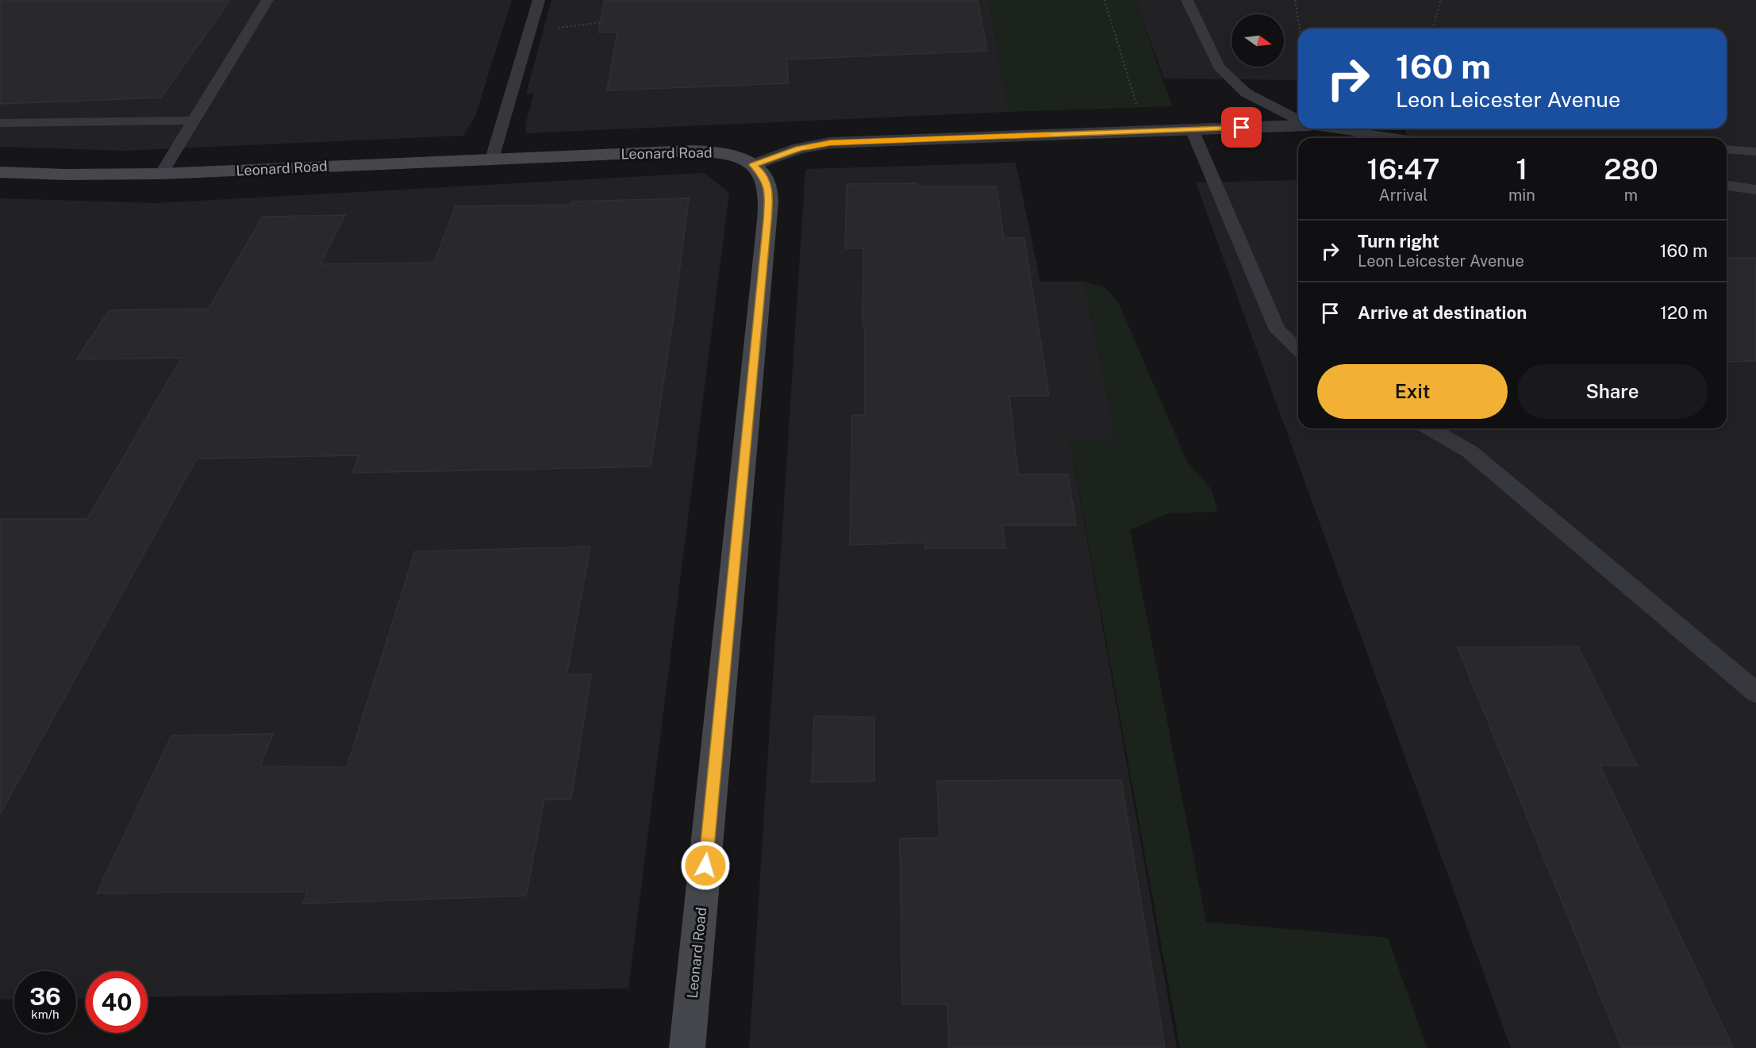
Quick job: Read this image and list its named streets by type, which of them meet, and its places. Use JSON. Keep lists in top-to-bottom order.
{
  "streets": {
    "street": ["Leonard Road"]
  },
  "north": "right",
  "page": {
    "turn": ["160 m", "Leon Leicester Avenue"],
    "eta": [
      "16:47",
      "Arrival",
      "1",
      "min",
      "280",
      "m"
    ],
    "list": [
      {
        "name": "Turn right",
        "note": "Leon Leicester Avenue",
        "value": "160 m"
      },
      {
        "name": "Arrive at destination",
        "value": "120 m"
      }
    ],
    "buttons": ["Exit", "Share"],
    "speed": "36 km/h",
    "limit": "40"
  }
}
